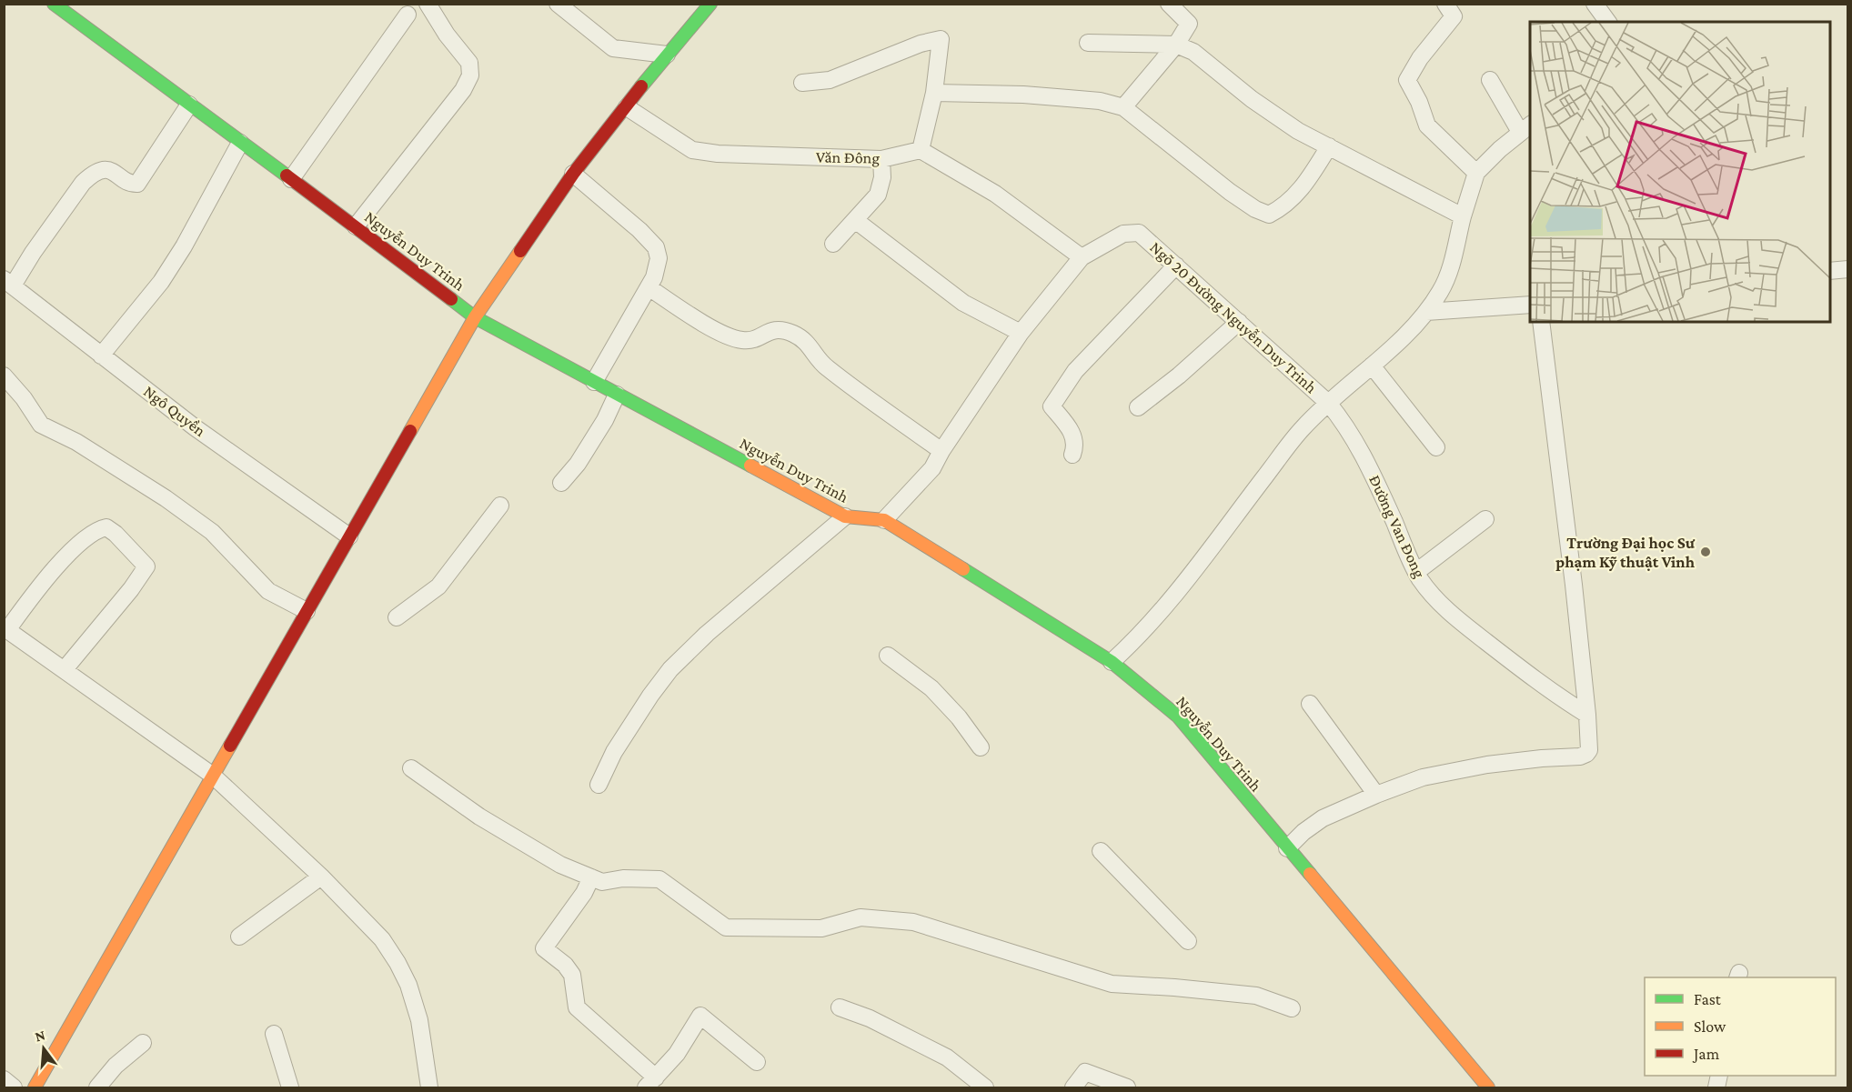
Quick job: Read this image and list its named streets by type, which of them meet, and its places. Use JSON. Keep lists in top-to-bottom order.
{
  "streets": {
    "street": [
      "Văn Đông",
      "Nguyễn Duy Trinh",
      "Ngõ 20 Đường Nguyễn Duy Trinh",
      "Ngô Quyền",
      "Đường Van Đong"
    ]
  },
  "crossings": [
    ["Nguyễn Duy Trinh", "Ngõ 20 Đường Nguyễn Duy Trinh"],
    ["Ngõ 20 Đường Nguyễn Duy Trinh", "Đường Van Đong"]
  ],
  "places": ["Trường Đại học Sư phạm Kỹ thuật Vinh"],
  "legend": ["Fast", "Slow", "Jam"],
  "north": "top"
}
